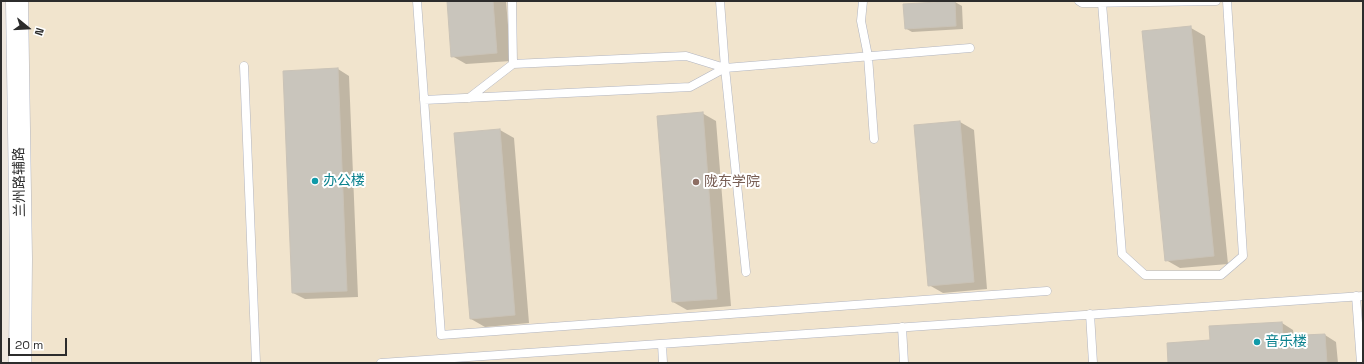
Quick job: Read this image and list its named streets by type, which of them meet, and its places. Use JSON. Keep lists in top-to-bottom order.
{
  "streets": {
    "street": ["兰州路辅路"]
  },
  "places": ["办公楼", "陇东学院", "音乐楼"],
  "scale_bar": "20 m",
  "north": "right"
}
